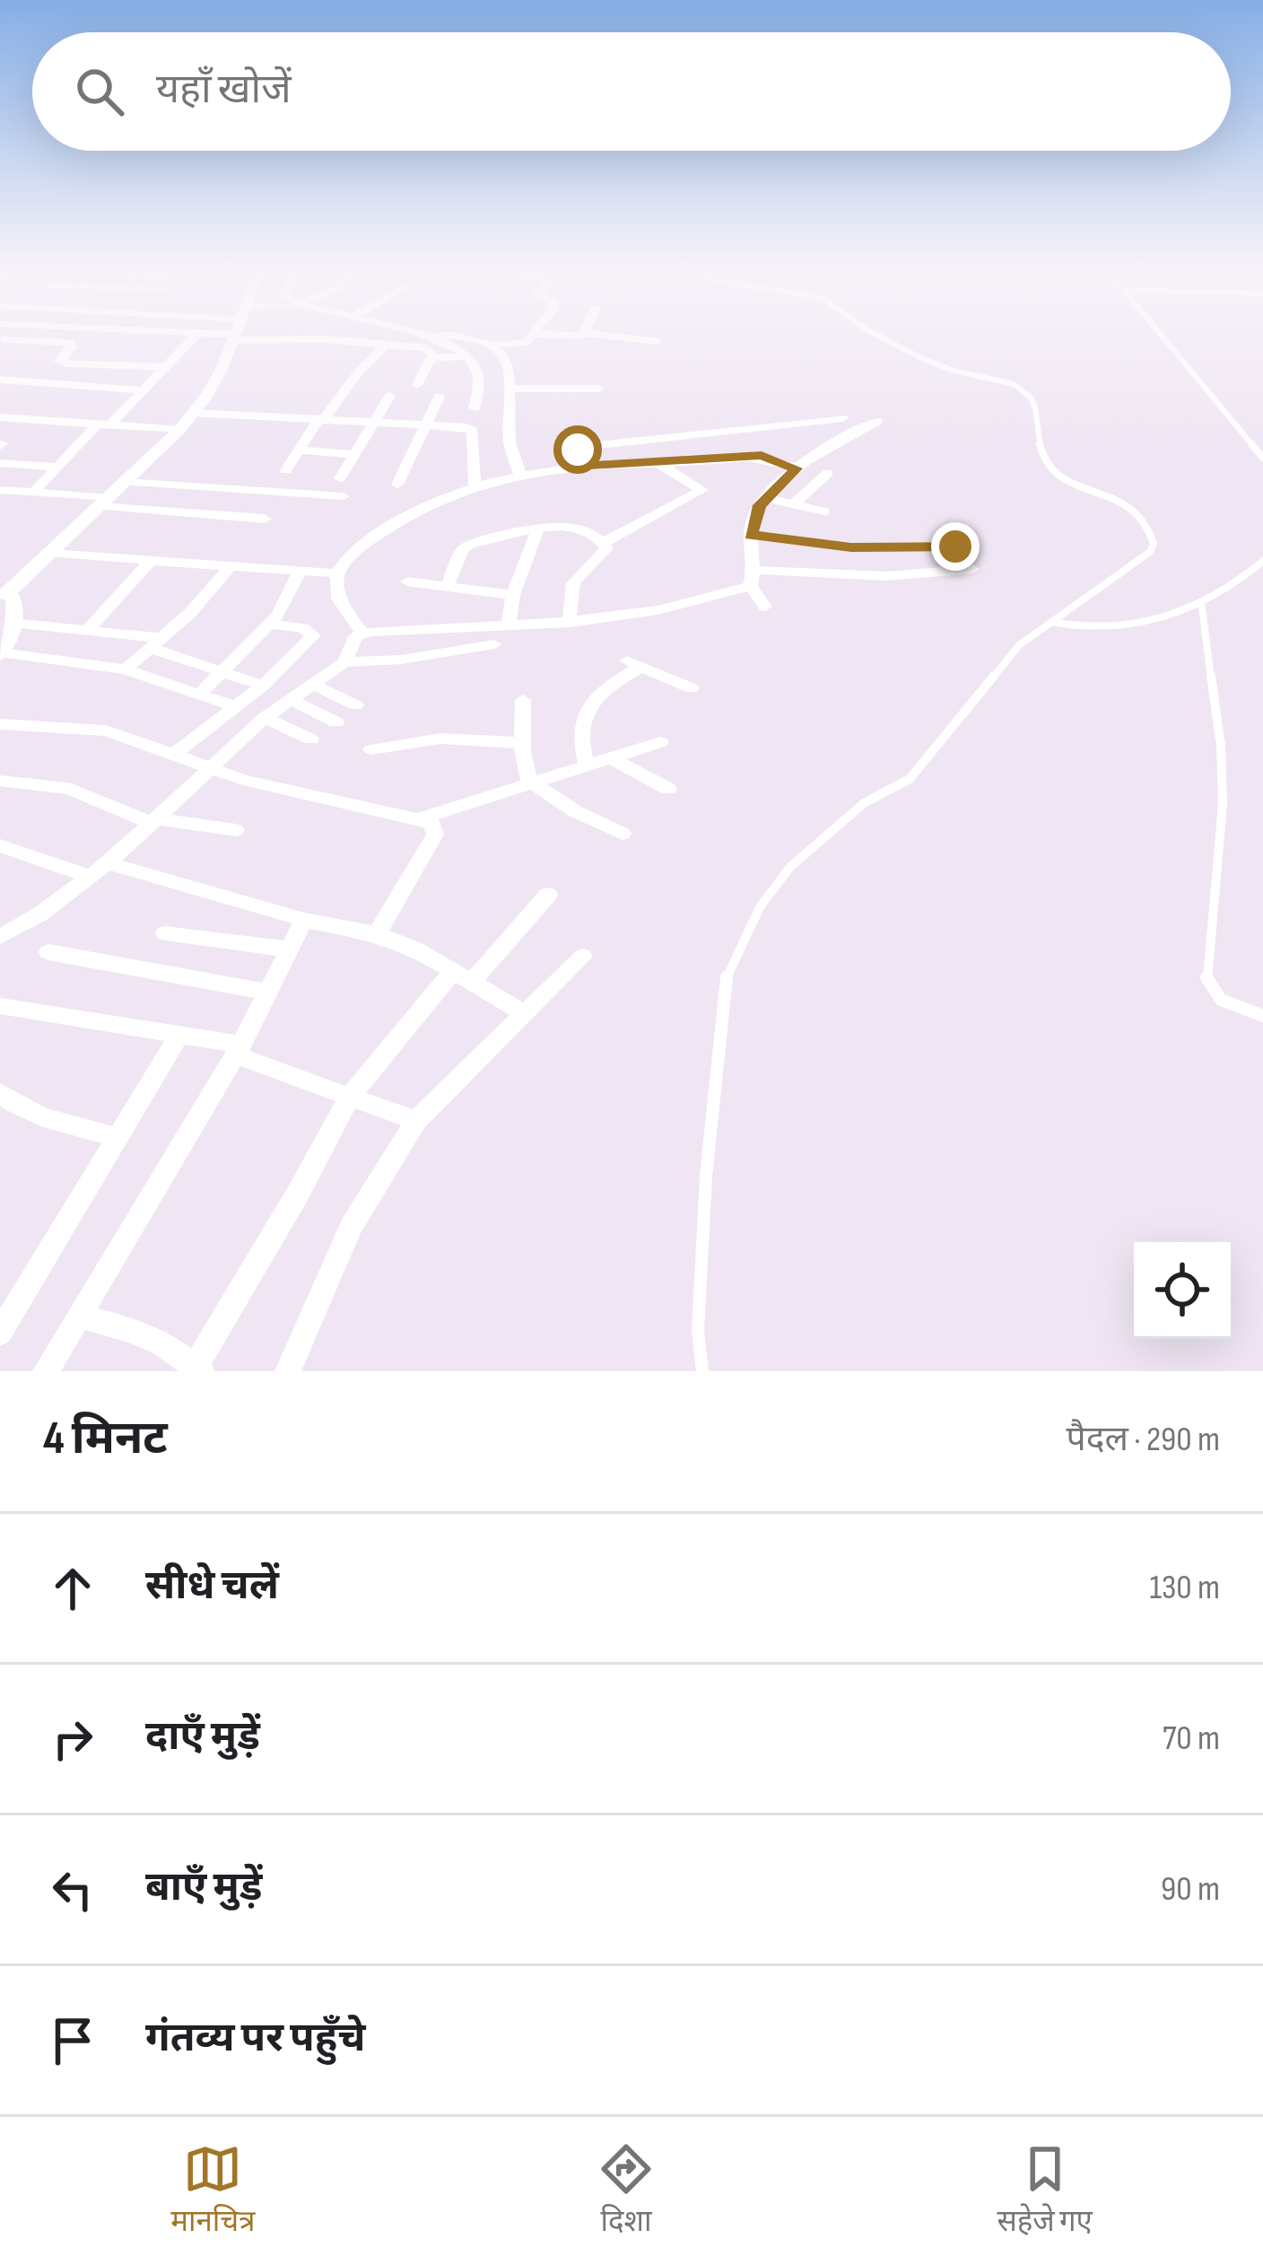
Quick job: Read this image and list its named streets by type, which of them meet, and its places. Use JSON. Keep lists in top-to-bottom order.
{
  "page": {
    "search": "यहाँ खोजें",
    "heading": ["4 मिनट", "पैदल · 290 m"],
    "list": [
      ["सीधे चलें", "130 m"],
      ["दाएँ मुड़ें", "70 m"],
      ["बाएँ मुड़ें", "90 m"],
      "गंतव्य पर पहुँचे"
    ],
    "nav": ["मानचित्र", "दिशा", "सहेजे गए"]
  }
}
